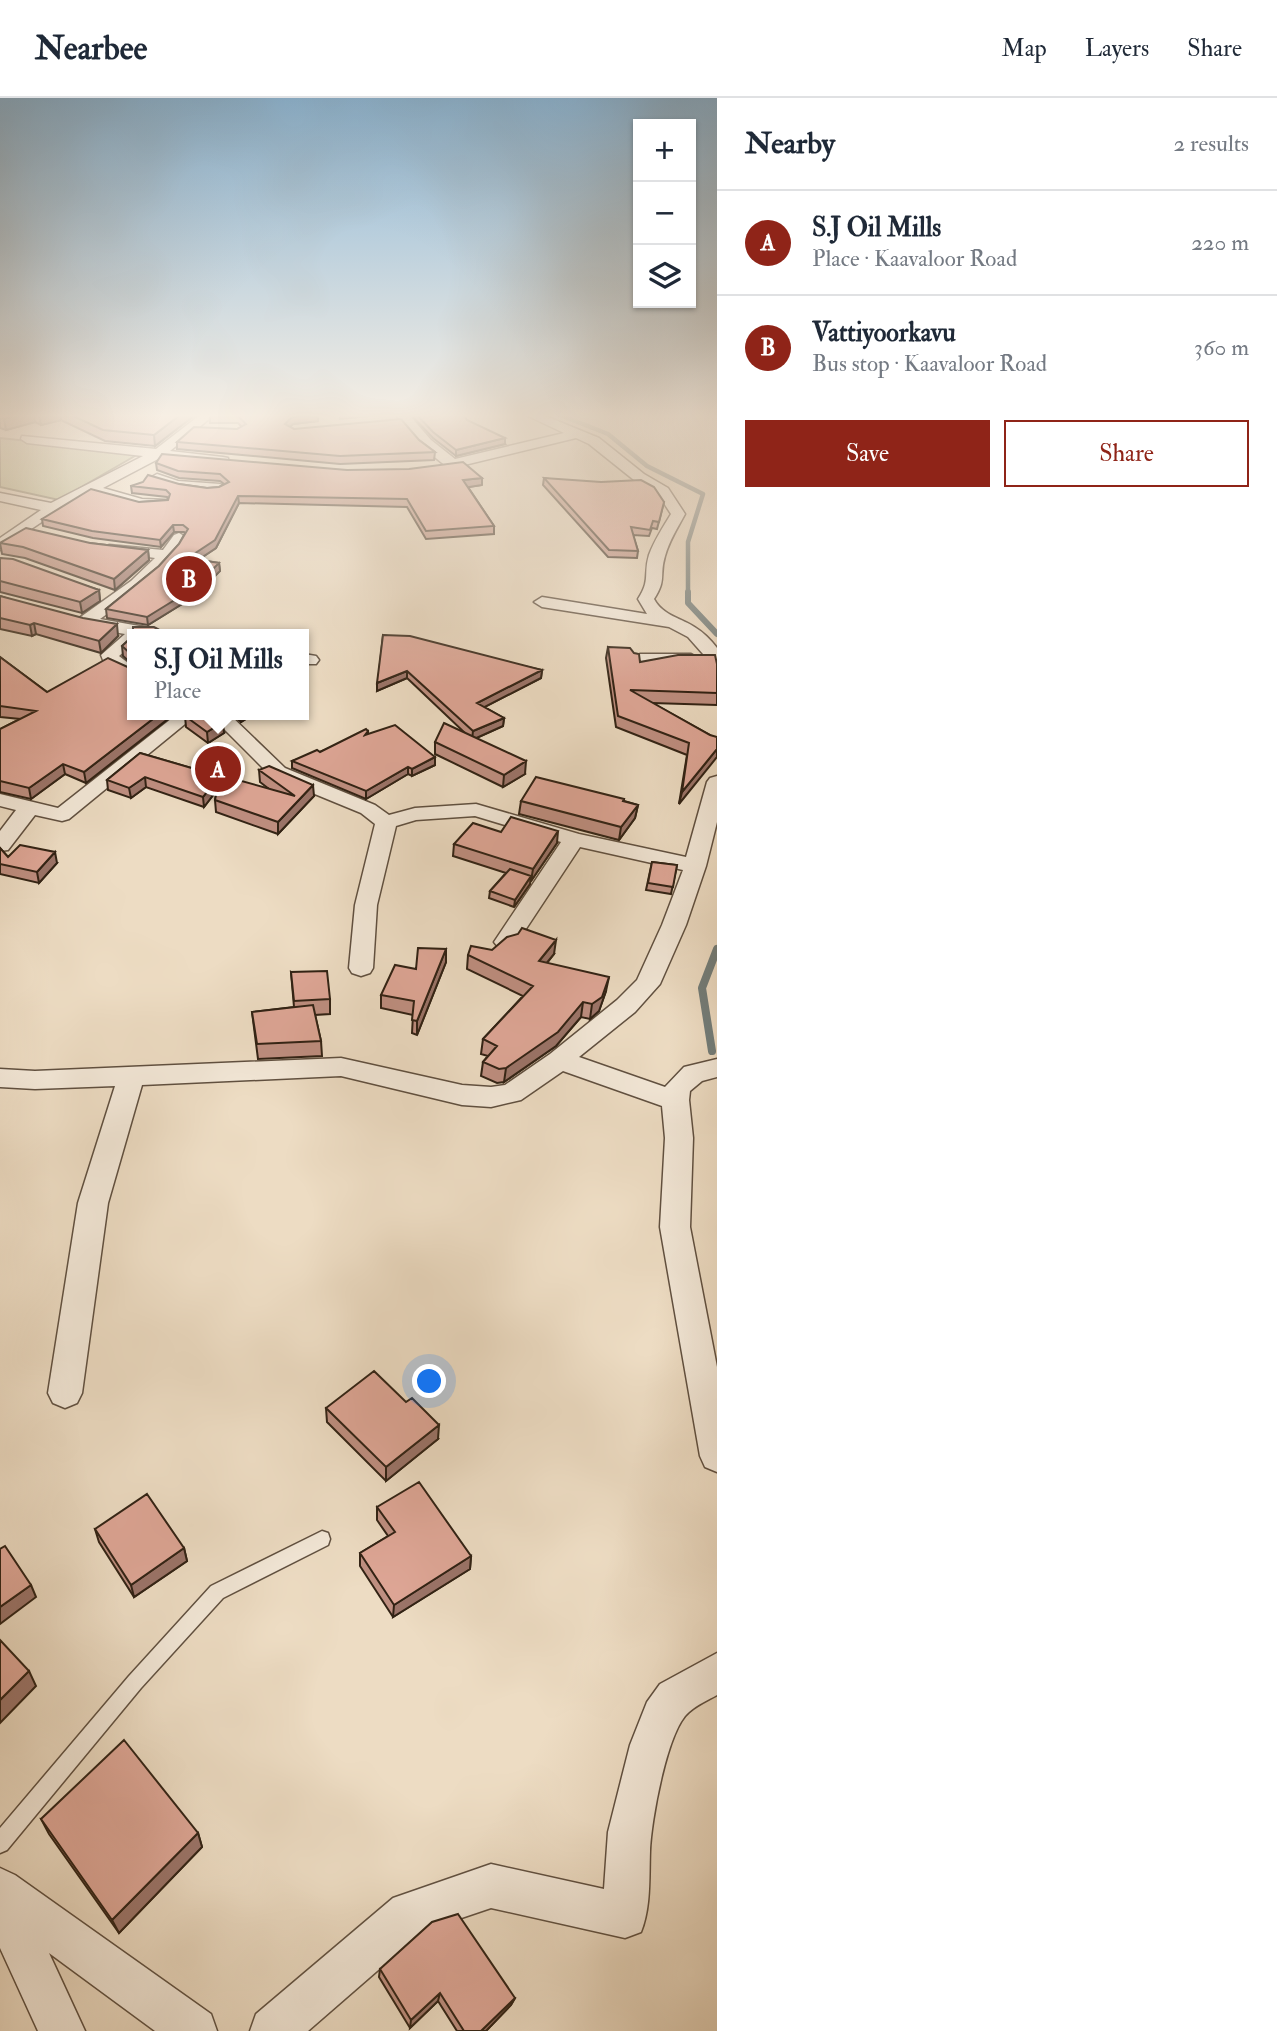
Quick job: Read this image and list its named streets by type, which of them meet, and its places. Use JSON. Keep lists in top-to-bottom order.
{
  "page": {
    "header": "Nearbee",
    "nav": ["Map", "Layers", "Share"],
    "heading": ["Nearby", "2 results"],
    "map_buttons": ["+", "−"],
    "list": [
      {
        "mark": "A",
        "name": "S.J Oil Mills",
        "note": "Place · Kaavaloor Road",
        "value": "220 m"
      },
      {
        "mark": "B",
        "name": "Vattiyoorkavu",
        "note": "Bus stop · Kaavaloor Road",
        "value": "360 m"
      }
    ],
    "buttons": ["Save", "Share"],
    "pins": ["B", "A"],
    "popup": ["S.J Oil Mills", "Place"]
  }
}
